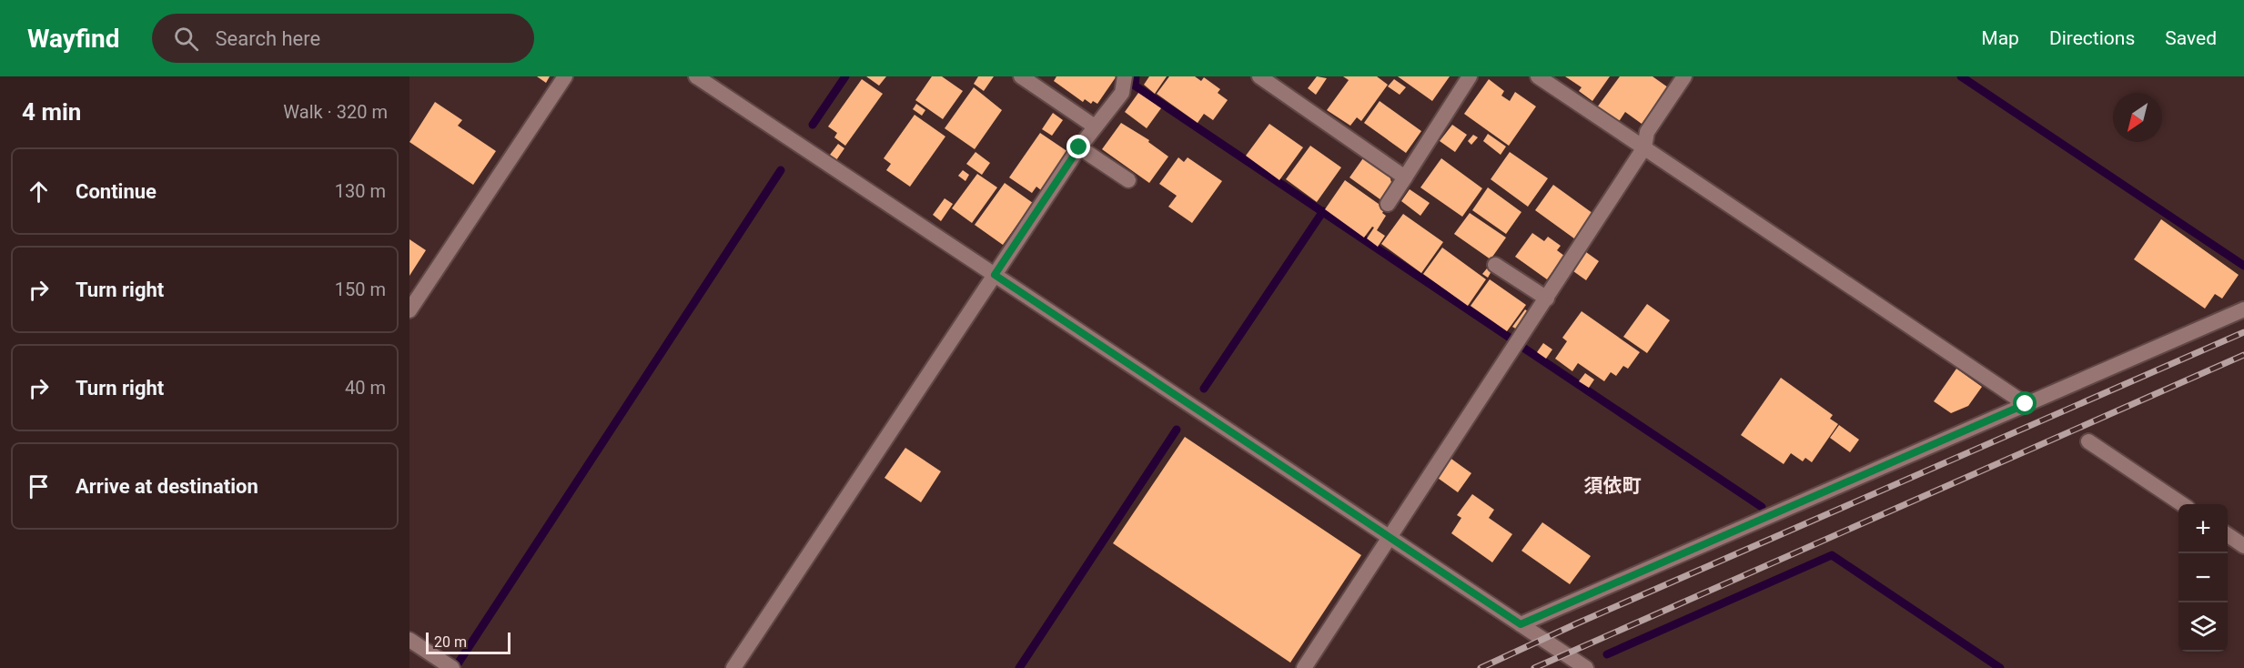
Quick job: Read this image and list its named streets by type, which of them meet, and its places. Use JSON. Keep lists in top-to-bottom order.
{
  "districts": ["須依町"],
  "scale_bar": "20 m",
  "north": "bottom left",
  "page": {
    "header": "Wayfind",
    "search": "Search here",
    "nav": ["Map", "Directions", "Saved"],
    "heading": ["4 min", "Walk · 320 m"],
    "list": [
      ["Continue", "130 m"],
      ["Turn right", "150 m"],
      ["Turn right", "40 m"],
      "Arrive at destination"
    ],
    "map_buttons": ["+", "−"],
    "scale": "20 m"
  }
}
